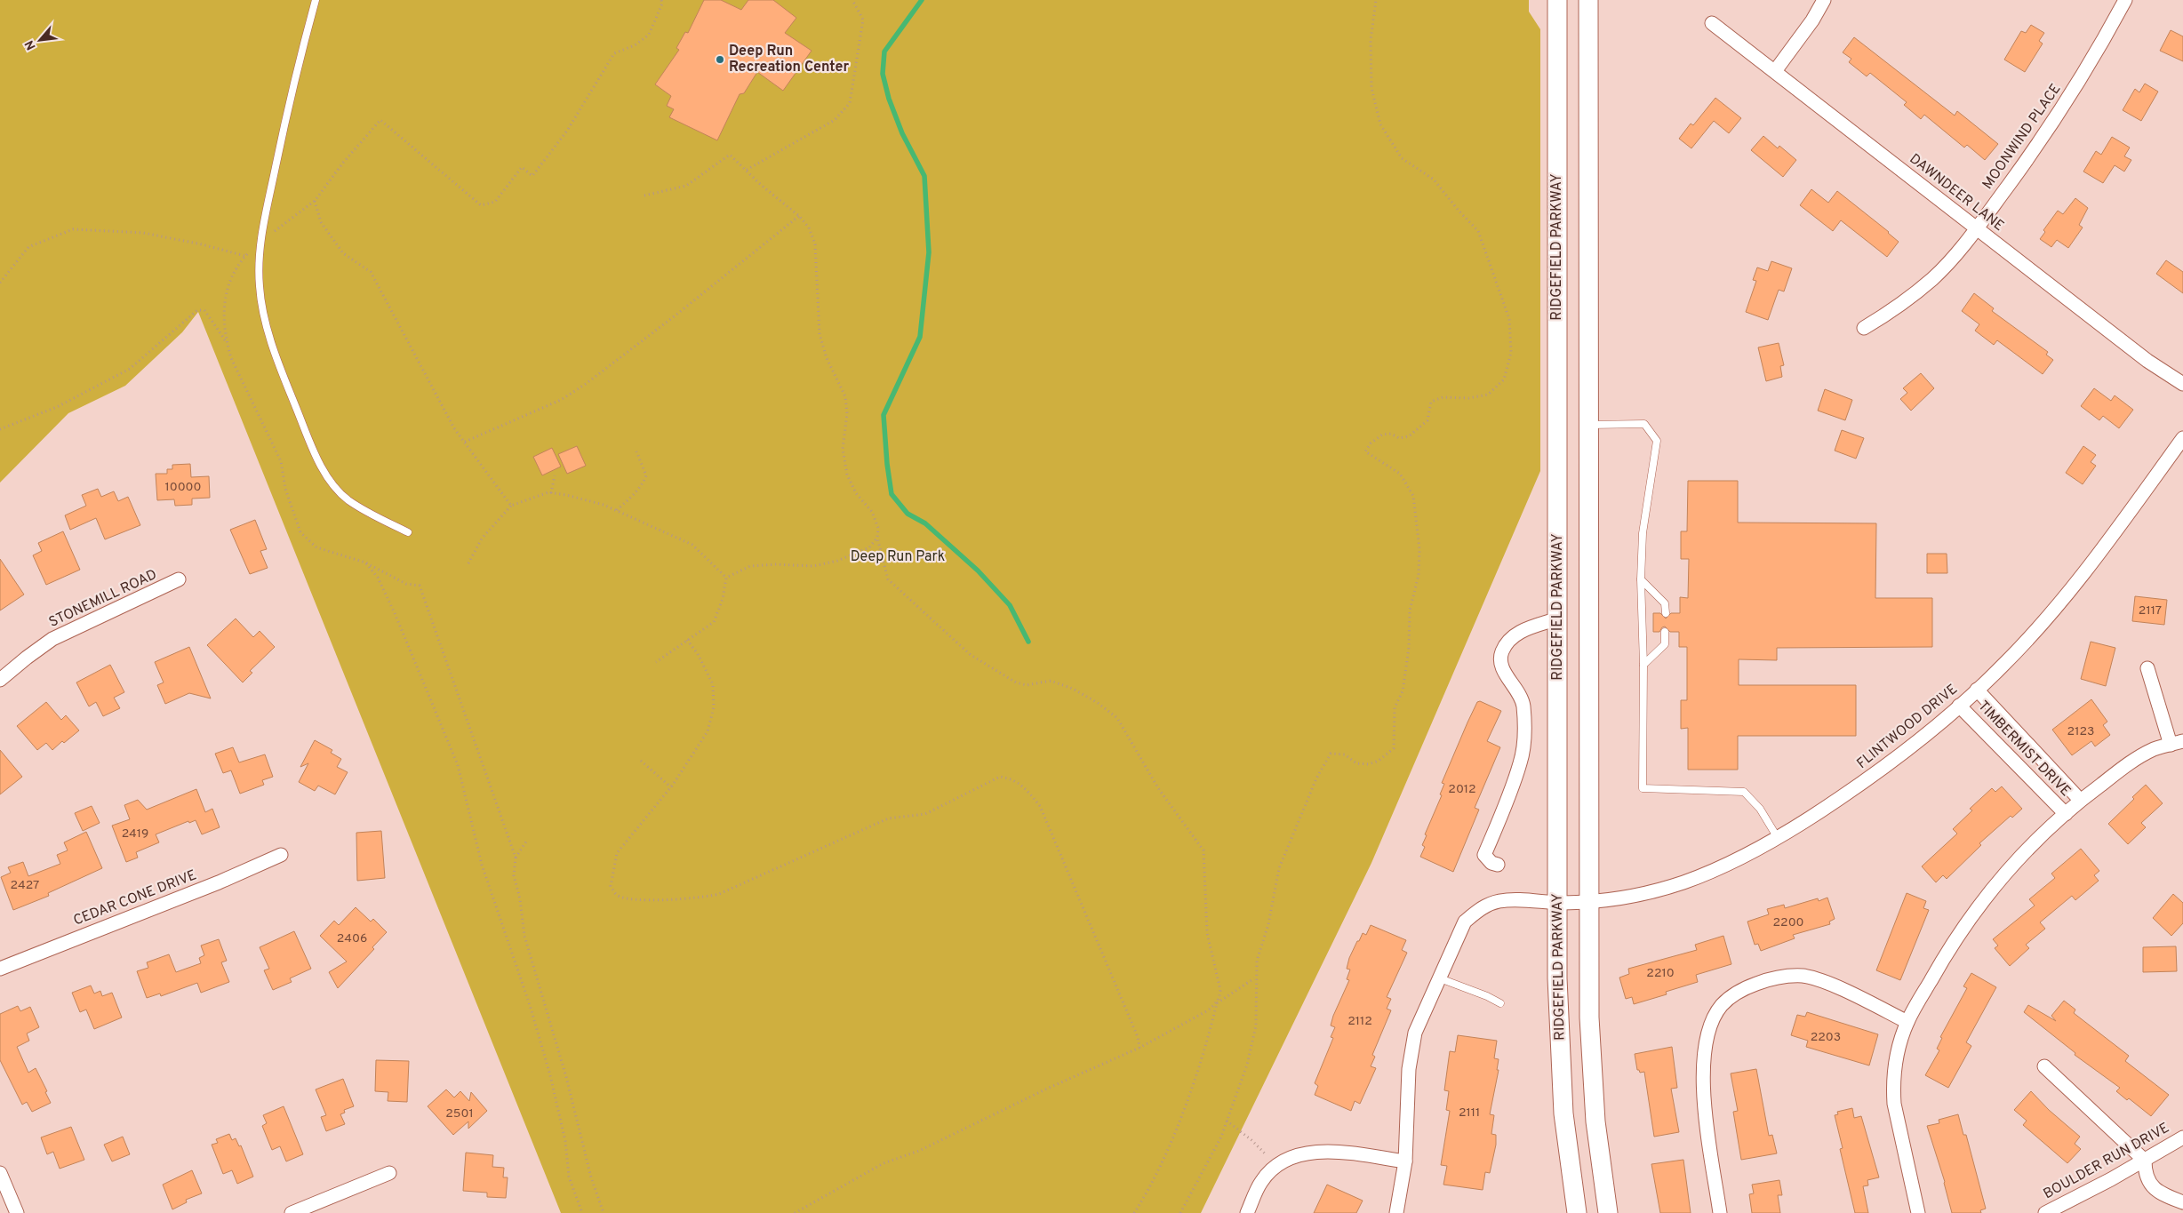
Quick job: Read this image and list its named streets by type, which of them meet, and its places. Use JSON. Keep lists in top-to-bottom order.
{
  "streets": {
    "main road": ["RIDGEFIELD PARKWAY"],
    "street": [
      "MOONWIND PLACE",
      "DAWNDEER LANE",
      "STONEMILL ROAD",
      "FLINTWOOD DRIVE",
      "TIMBERMIST DRIVE",
      "CEDAR CONE DRIVE",
      "BOULDER RUN DRIVE"
    ]
  },
  "crossings": [
    ["MOONWIND PLACE", "DAWNDEER LANE"],
    ["RIDGEFIELD PARKWAY", "FLINTWOOD DRIVE"],
    ["FLINTWOOD DRIVE", "TIMBERMIST DRIVE"]
  ],
  "parks": ["Deep Run Park"],
  "places": ["Deep Run Recreation Center"],
  "house_numbers": [
    "10000",
    "2117",
    "2123",
    "2012",
    "2419",
    "2427",
    "2200",
    "2406",
    "2210",
    "2112",
    "2203",
    "2111",
    "2501"
  ],
  "north": "bottom left"
}
